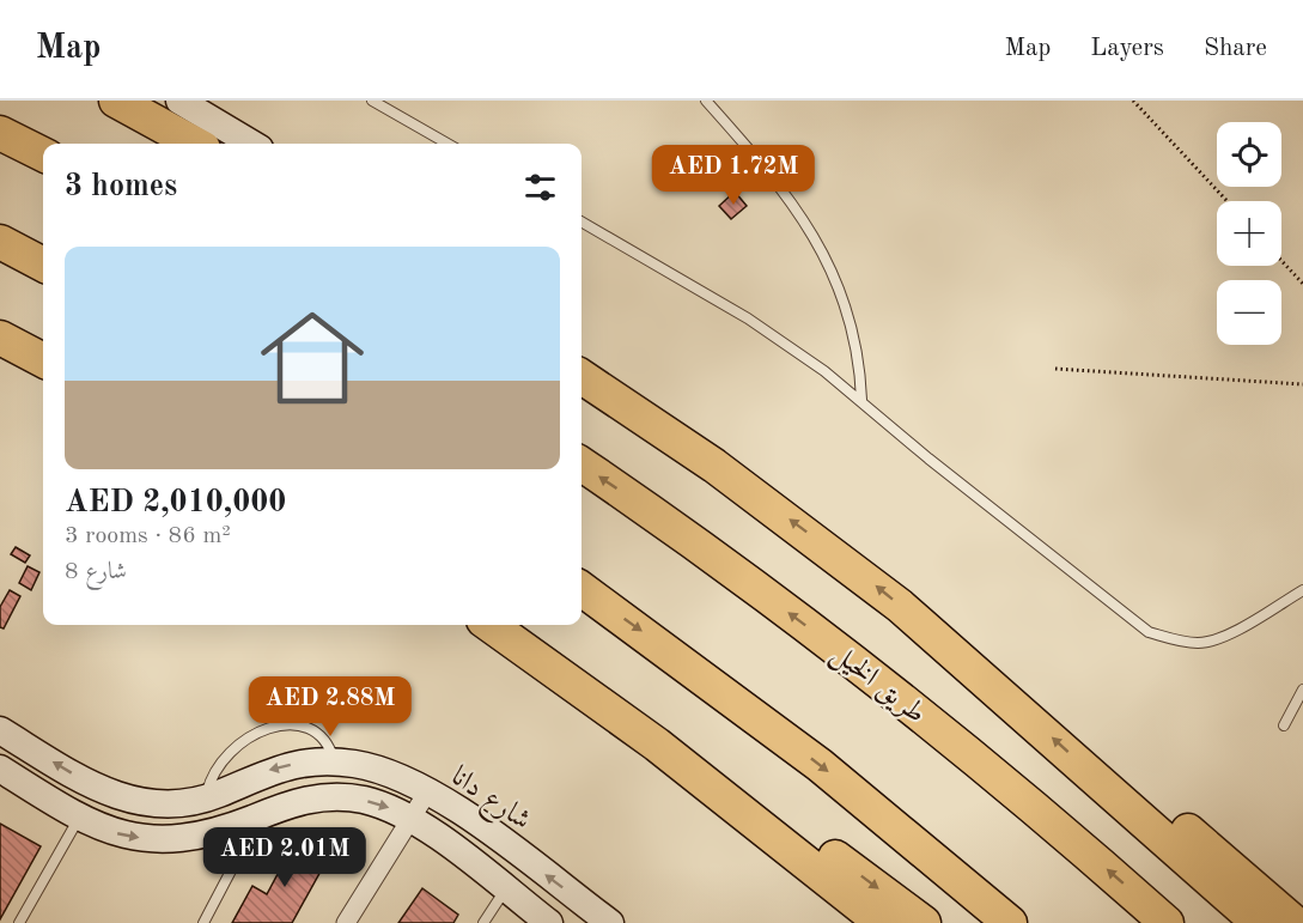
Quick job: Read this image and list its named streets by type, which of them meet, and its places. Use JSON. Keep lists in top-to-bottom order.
{
  "streets": {
    "highway": ["طريق الخيل"],
    "street": ["شارع دانا"]
  },
  "page": {
    "header": "Map",
    "nav": ["Map", "Layers", "Share"],
    "map_buttons": ["+", "−"],
    "heading": "3 homes",
    "price": ["AED 1.72M", "AED 2.88M", "AED 2.01M"],
    "list": [
      {
        "name": "AED 2,010,000",
        "note": "3 rooms · 86 m² · شارع 8"
      }
    ]
  }
}
